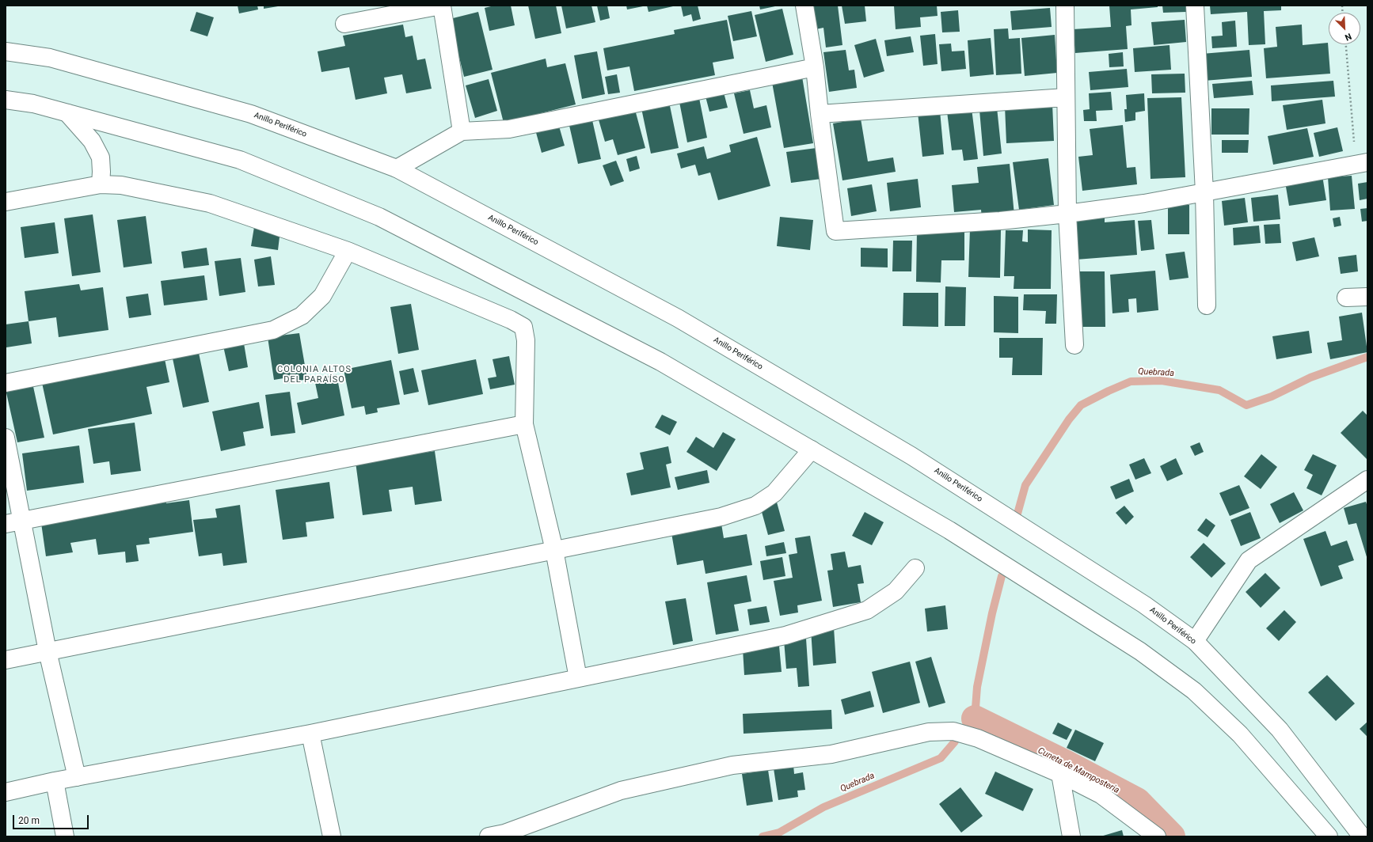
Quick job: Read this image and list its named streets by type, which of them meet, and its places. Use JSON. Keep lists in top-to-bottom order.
{
  "streets": {
    "main road": ["Anillo Periférico"]
  },
  "districts": ["COLONIA ALTOS DEL PARAÍSO"],
  "water": ["Quebrada", "Cuneta de Mamposteria"],
  "scale_bar": "20 m",
  "north": "bottom right"
}
